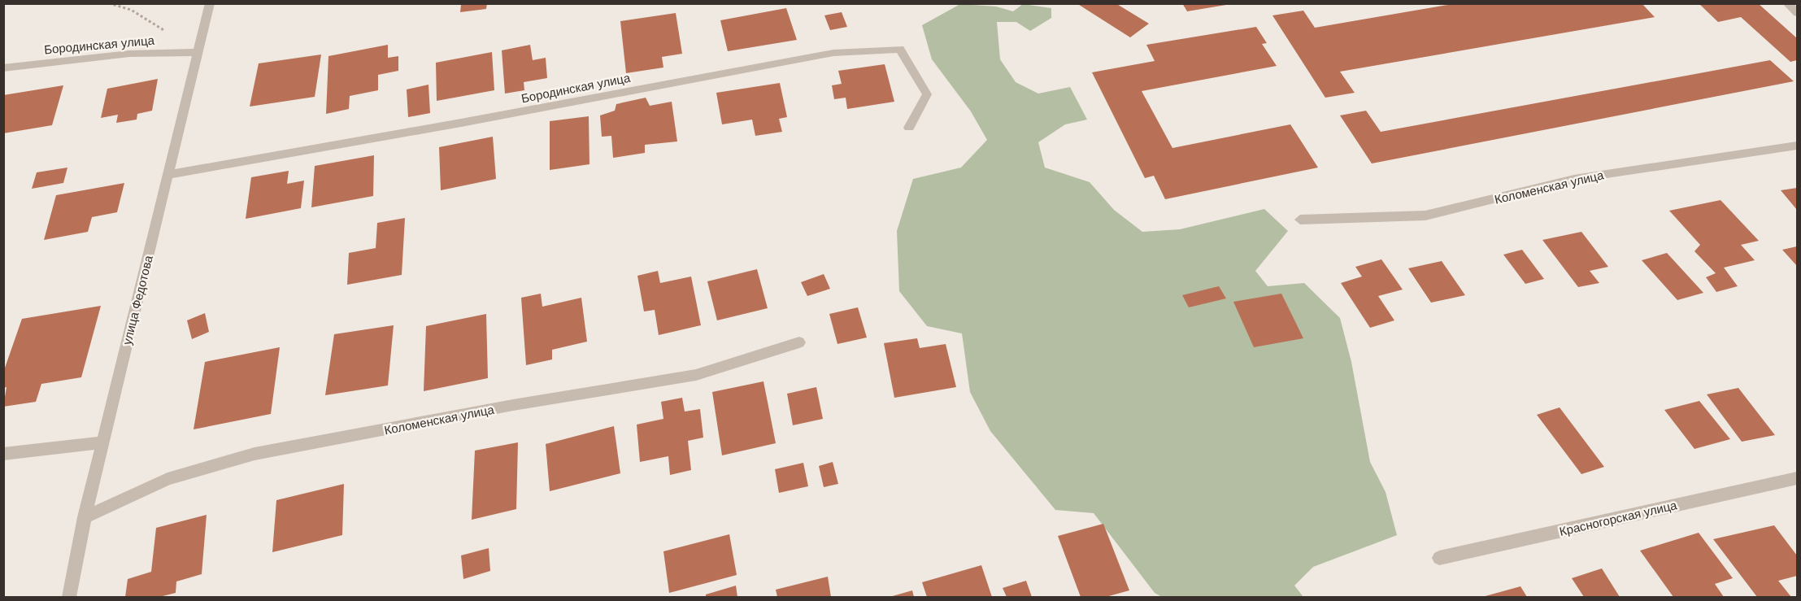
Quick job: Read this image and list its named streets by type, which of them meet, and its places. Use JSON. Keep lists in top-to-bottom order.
{
  "streets": {
    "street": [
      "Бородинская улица",
      "Коломенская улица",
      "улица Федотова",
      "Красногорская улица"
    ]
  },
  "crossings": [
    ["Бородинская улица", "улица Федотова"],
    ["Коломенская улица", "улица Федотова"]
  ]
}
